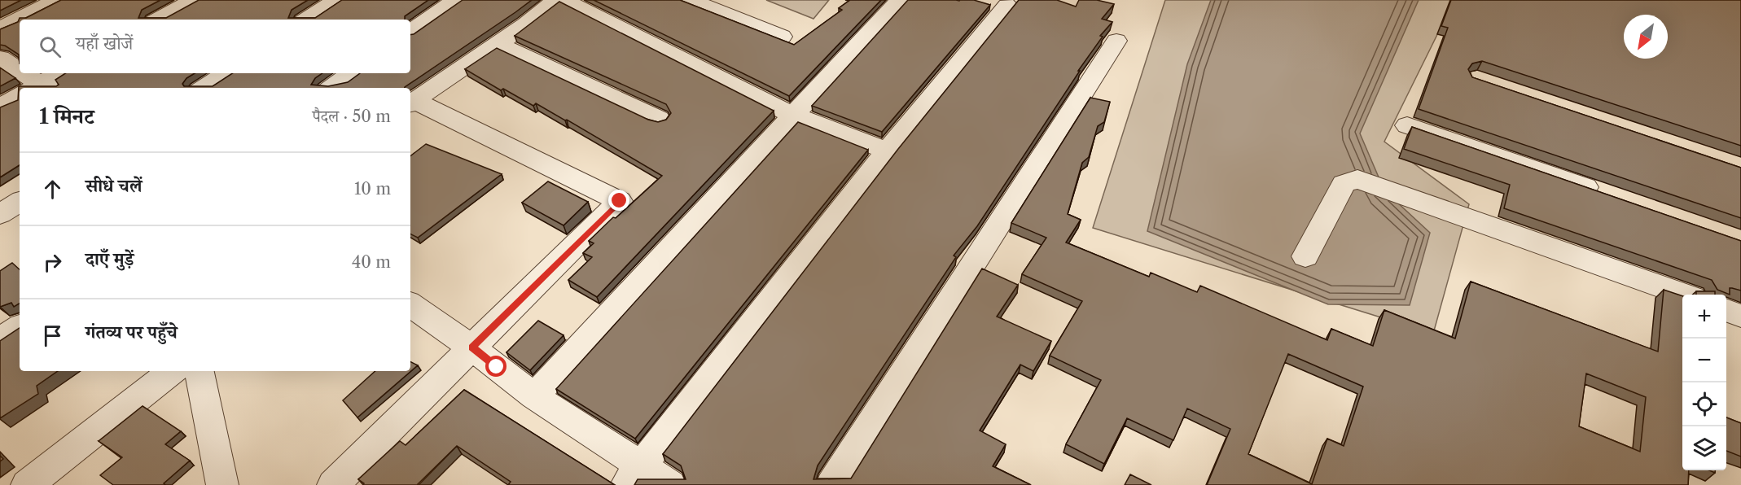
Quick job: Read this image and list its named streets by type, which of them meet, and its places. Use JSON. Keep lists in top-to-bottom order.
{
  "north": "bottom left",
  "page": {
    "search": "यहाँ खोजें",
    "heading": ["1 मिनट", "पैदल · 50 m"],
    "list": [
      ["सीधे चलें", "10 m"],
      ["दाएँ मुड़ें", "40 m"],
      "गंतव्य पर पहुँचे"
    ],
    "map_buttons": ["+", "−"]
  }
}
